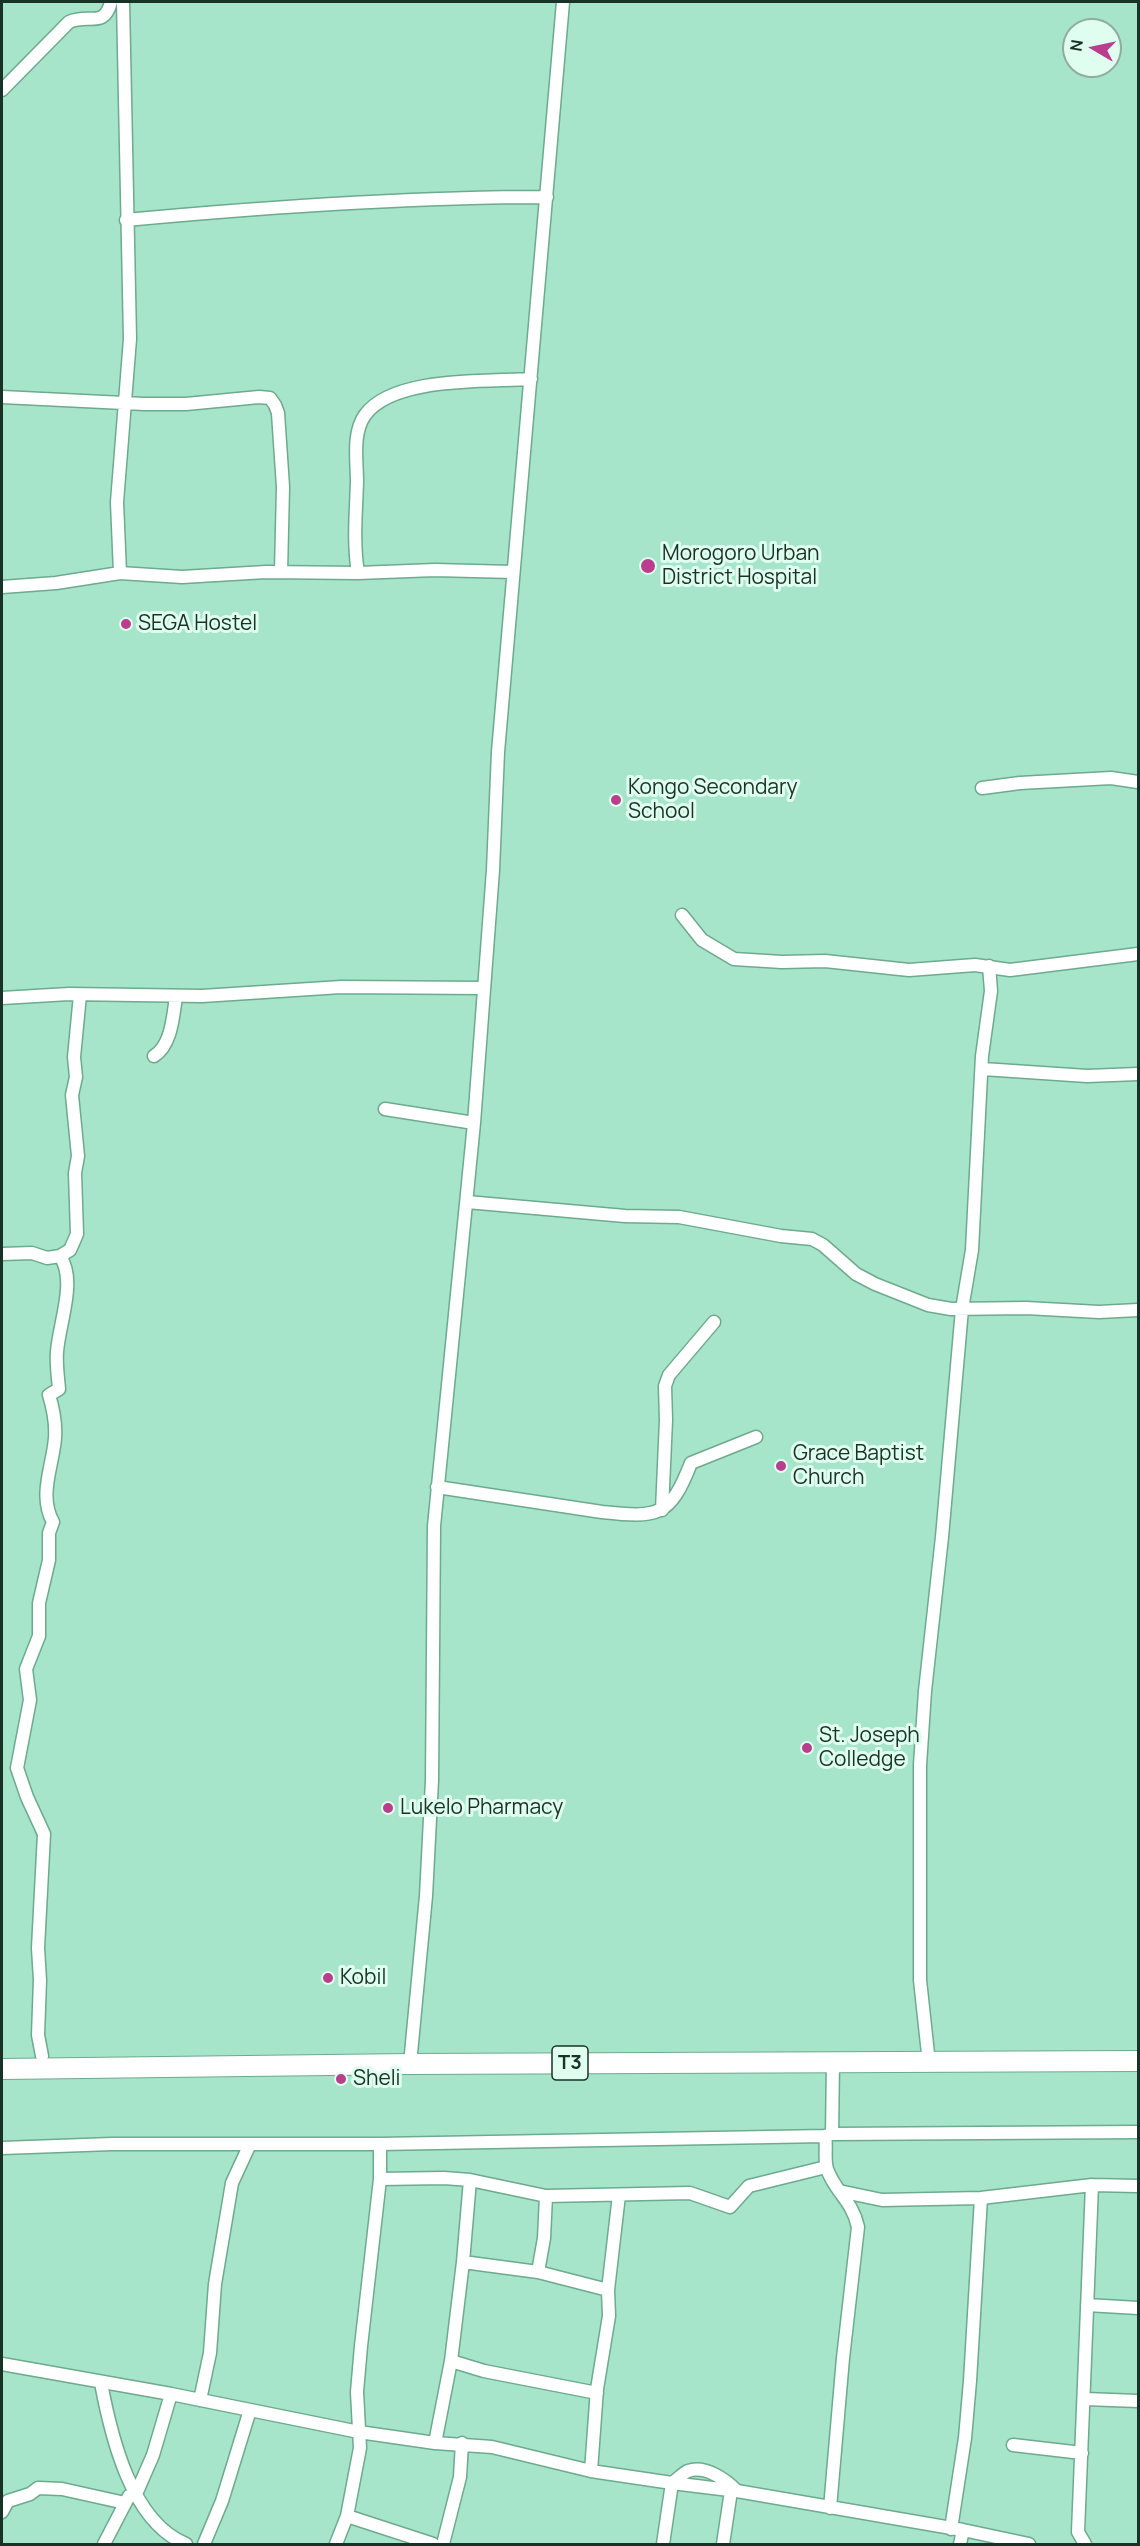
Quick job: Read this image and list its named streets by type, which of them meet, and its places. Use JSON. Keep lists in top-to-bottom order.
{
  "streets": {
    "highway": ["T3"]
  },
  "places": [
    "Morogoro Urban District Hospital",
    "SEGA Hostel",
    "Kongo Secondary School",
    "Grace Baptist Church",
    "St. Joseph Colledge",
    "Lukelo Pharmacy",
    "Kobil",
    "Sheli"
  ],
  "north": "left"
}
